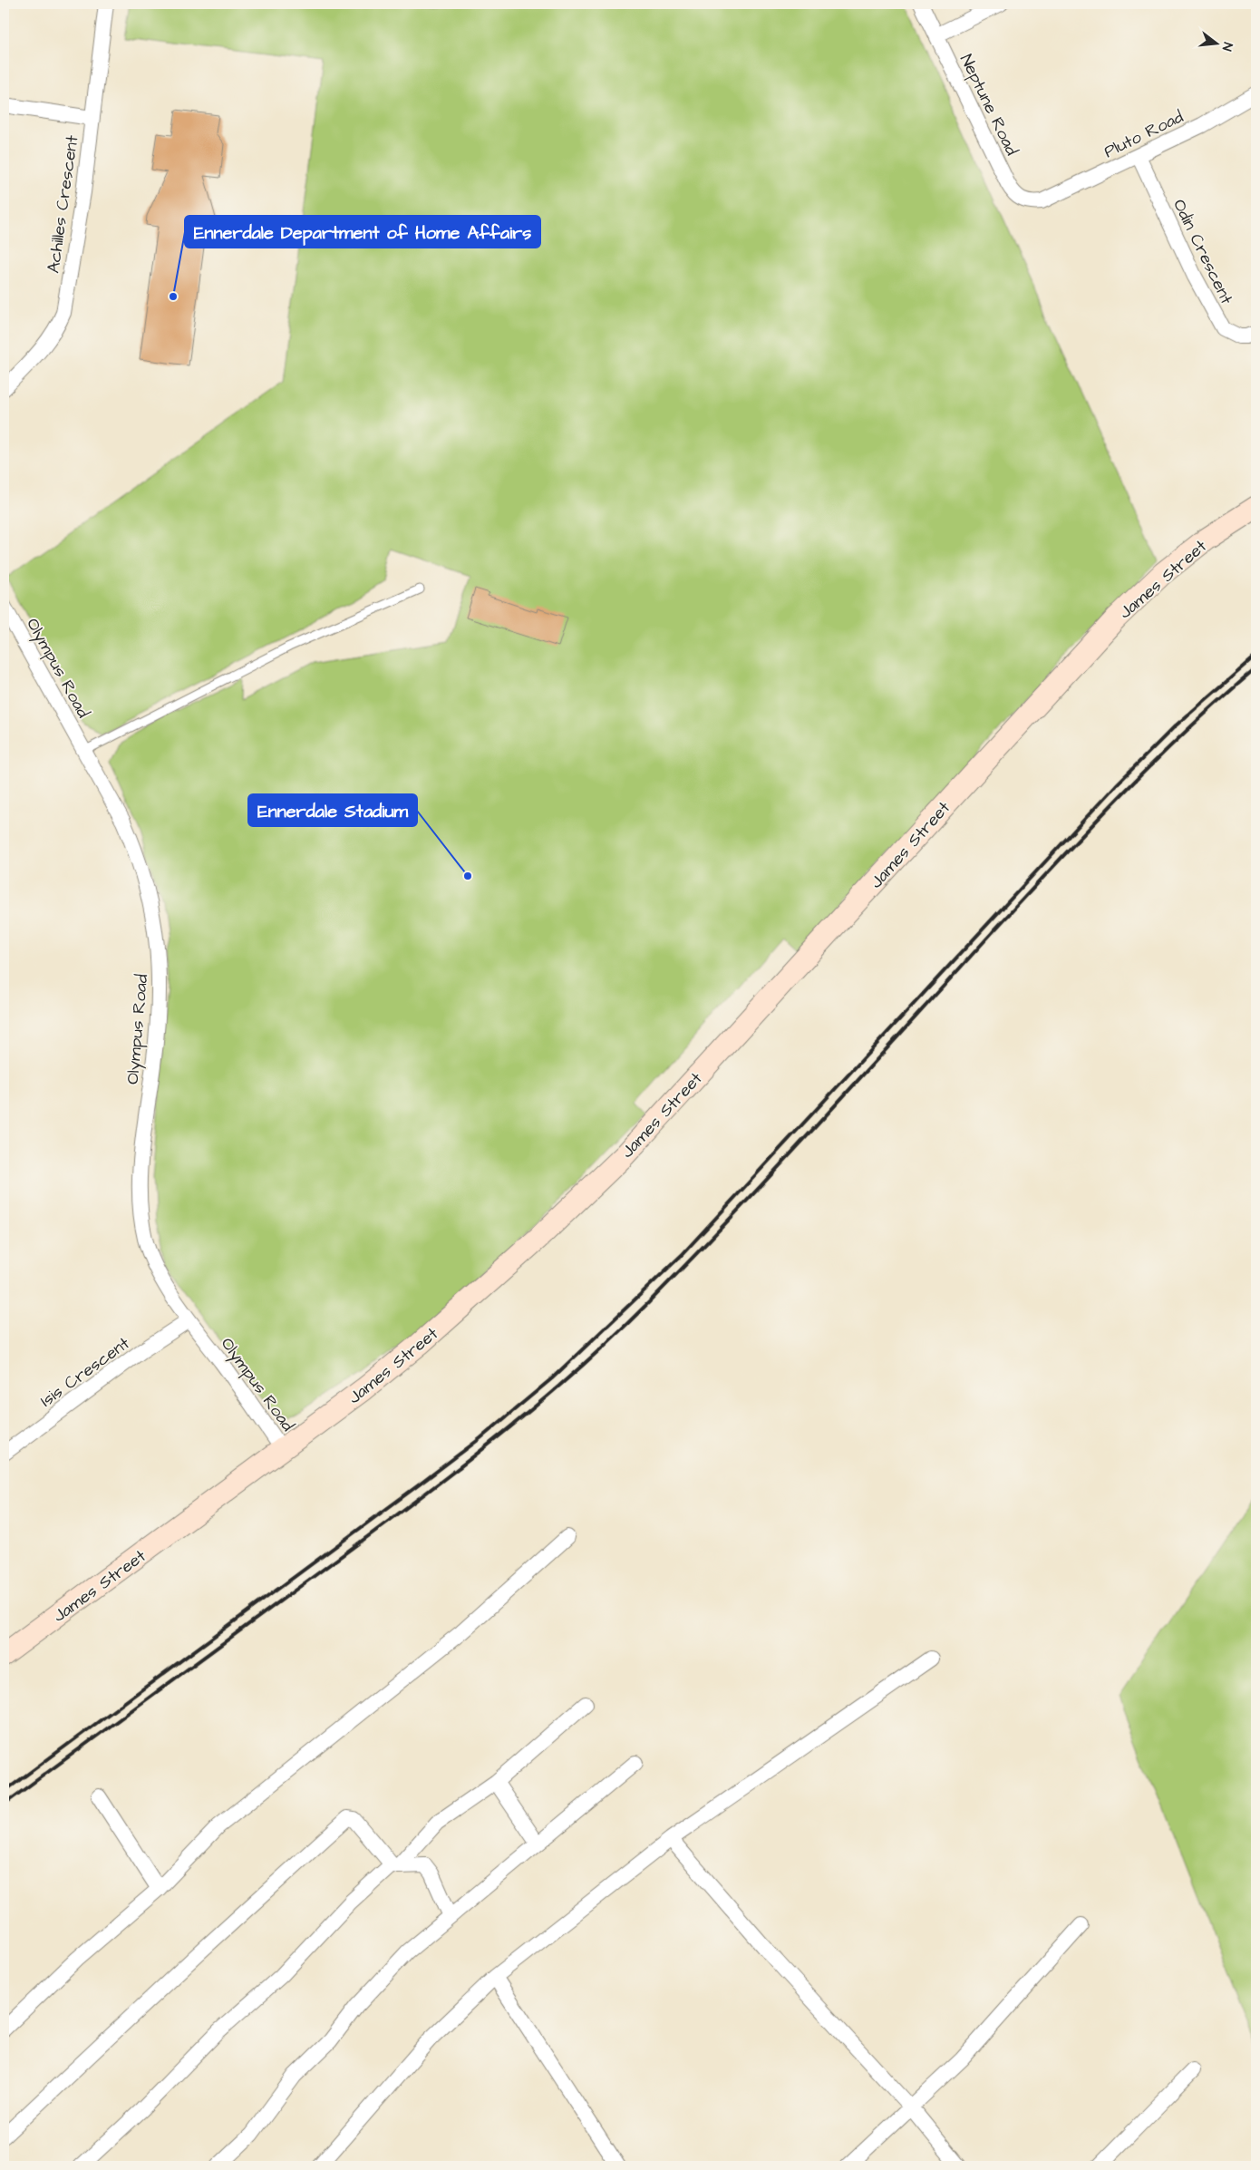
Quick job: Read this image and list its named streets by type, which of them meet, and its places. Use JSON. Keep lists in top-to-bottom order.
{
  "streets": {
    "street": [
      "Neptune Road",
      "Pluto Road",
      "Achilles Crescent",
      "Odin Crescent",
      "James Street",
      "Olympus Road",
      "Isis Crescent"
    ]
  },
  "crossings": [
    ["Neptune Road", "Pluto Road"],
    ["Pluto Road", "Odin Crescent"],
    ["James Street", "Olympus Road"],
    ["Olympus Road", "Isis Crescent"]
  ],
  "places": ["Ennerdale Department of Home Affairs", "Ennerdale Stadium"],
  "north": "right"
}
